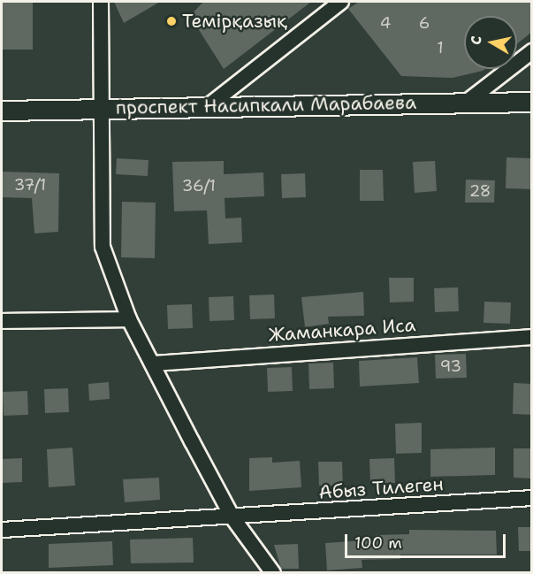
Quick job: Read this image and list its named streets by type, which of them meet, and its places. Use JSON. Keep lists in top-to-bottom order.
{
  "streets": {
    "main road": ["проспект Насипкали Марабаева"],
    "street": ["Жаманкара Иса", "Абыз Тилеген"]
  },
  "places": ["Темірқазық"],
  "house_numbers": [
    "4",
    "6",
    "1",
    "37/1",
    "36/1",
    "28",
    "93"
  ],
  "scale_bar": "100 m",
  "north": "left"
}
